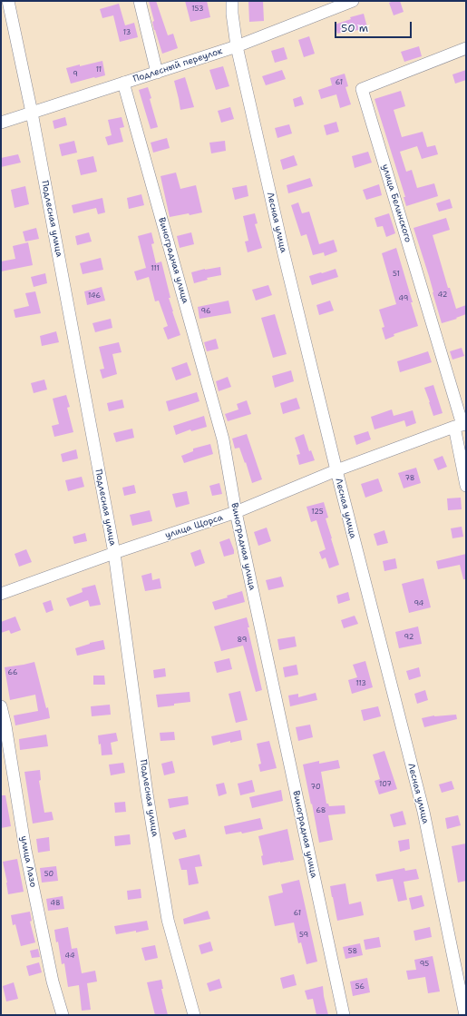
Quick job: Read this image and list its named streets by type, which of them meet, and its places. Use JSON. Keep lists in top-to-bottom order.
{
  "streets": {
    "street": [
      "Подлесный переулок",
      "улица Белинского",
      "Подлесная улица",
      "Лесная улица",
      "Виноградная улица",
      "улица Щорса",
      "улица Лазо"
    ]
  },
  "crossings": [
    ["Подлесный переулок", "Подлесная улица"],
    ["Подлесный переулок", "Лесная улица"],
    ["Подлесный переулок", "Виноградная улица"],
    ["улица Белинского", "улица Щорса"],
    ["Подлесная улица", "улица Щорса"],
    ["Лесная улица", "улица Щорса"],
    ["Виноградная улица", "улица Щорса"]
  ],
  "house_numbers": [
    "153",
    "13",
    "11",
    "9",
    "61",
    "111",
    "51",
    "42",
    "146",
    "49",
    "96",
    "78",
    "125",
    "94",
    "92",
    "89",
    "66",
    "113",
    "107",
    "70",
    "68",
    "50",
    "48",
    "61",
    "59",
    "58",
    "44",
    "95",
    "56"
  ],
  "scale_bar": "50 m"
}
